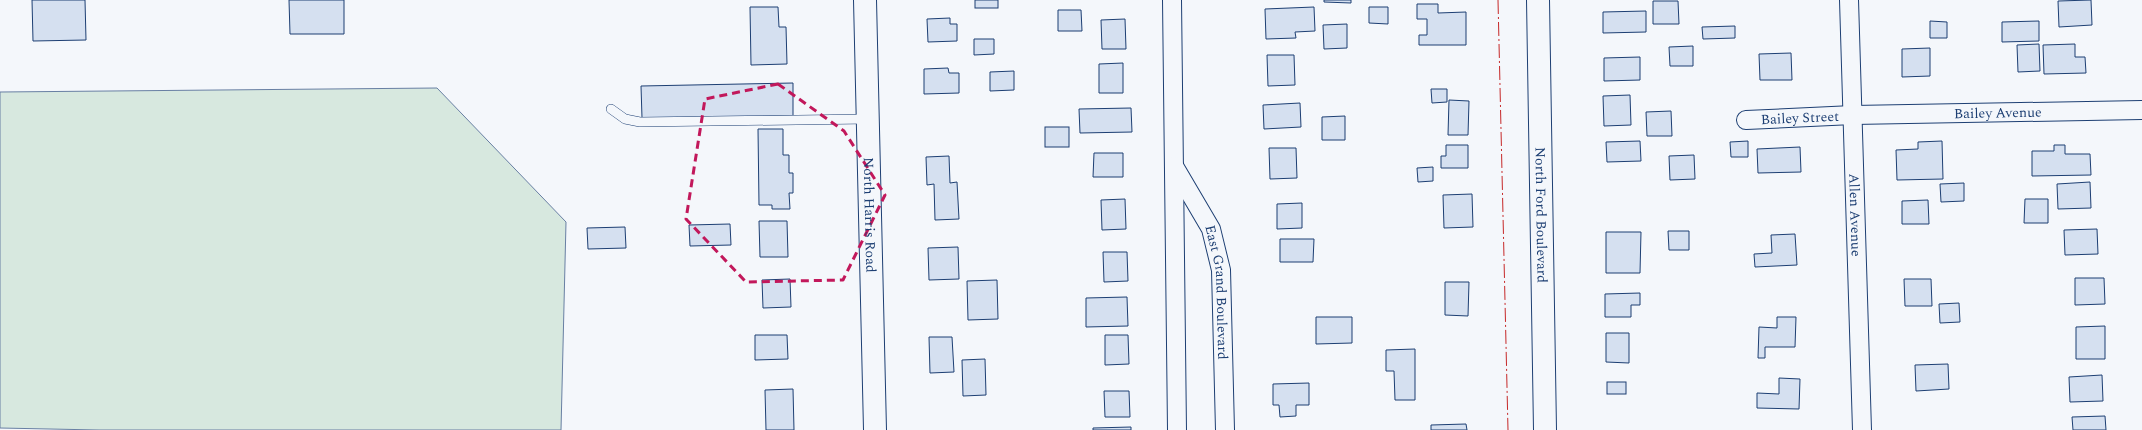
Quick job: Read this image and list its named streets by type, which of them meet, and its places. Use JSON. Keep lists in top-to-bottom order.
{
  "streets": {
    "street": [
      "Bailey Avenue",
      "Bailey Street",
      "North Harris Road",
      "North Ford Boulevard",
      "Allen Avenue",
      "East Grand Boulevard"
    ]
  },
  "crossings": [
    ["Bailey Avenue", "Bailey Street"],
    ["Bailey Avenue", "Allen Avenue"],
    ["Bailey Street", "Allen Avenue"]
  ]
}
